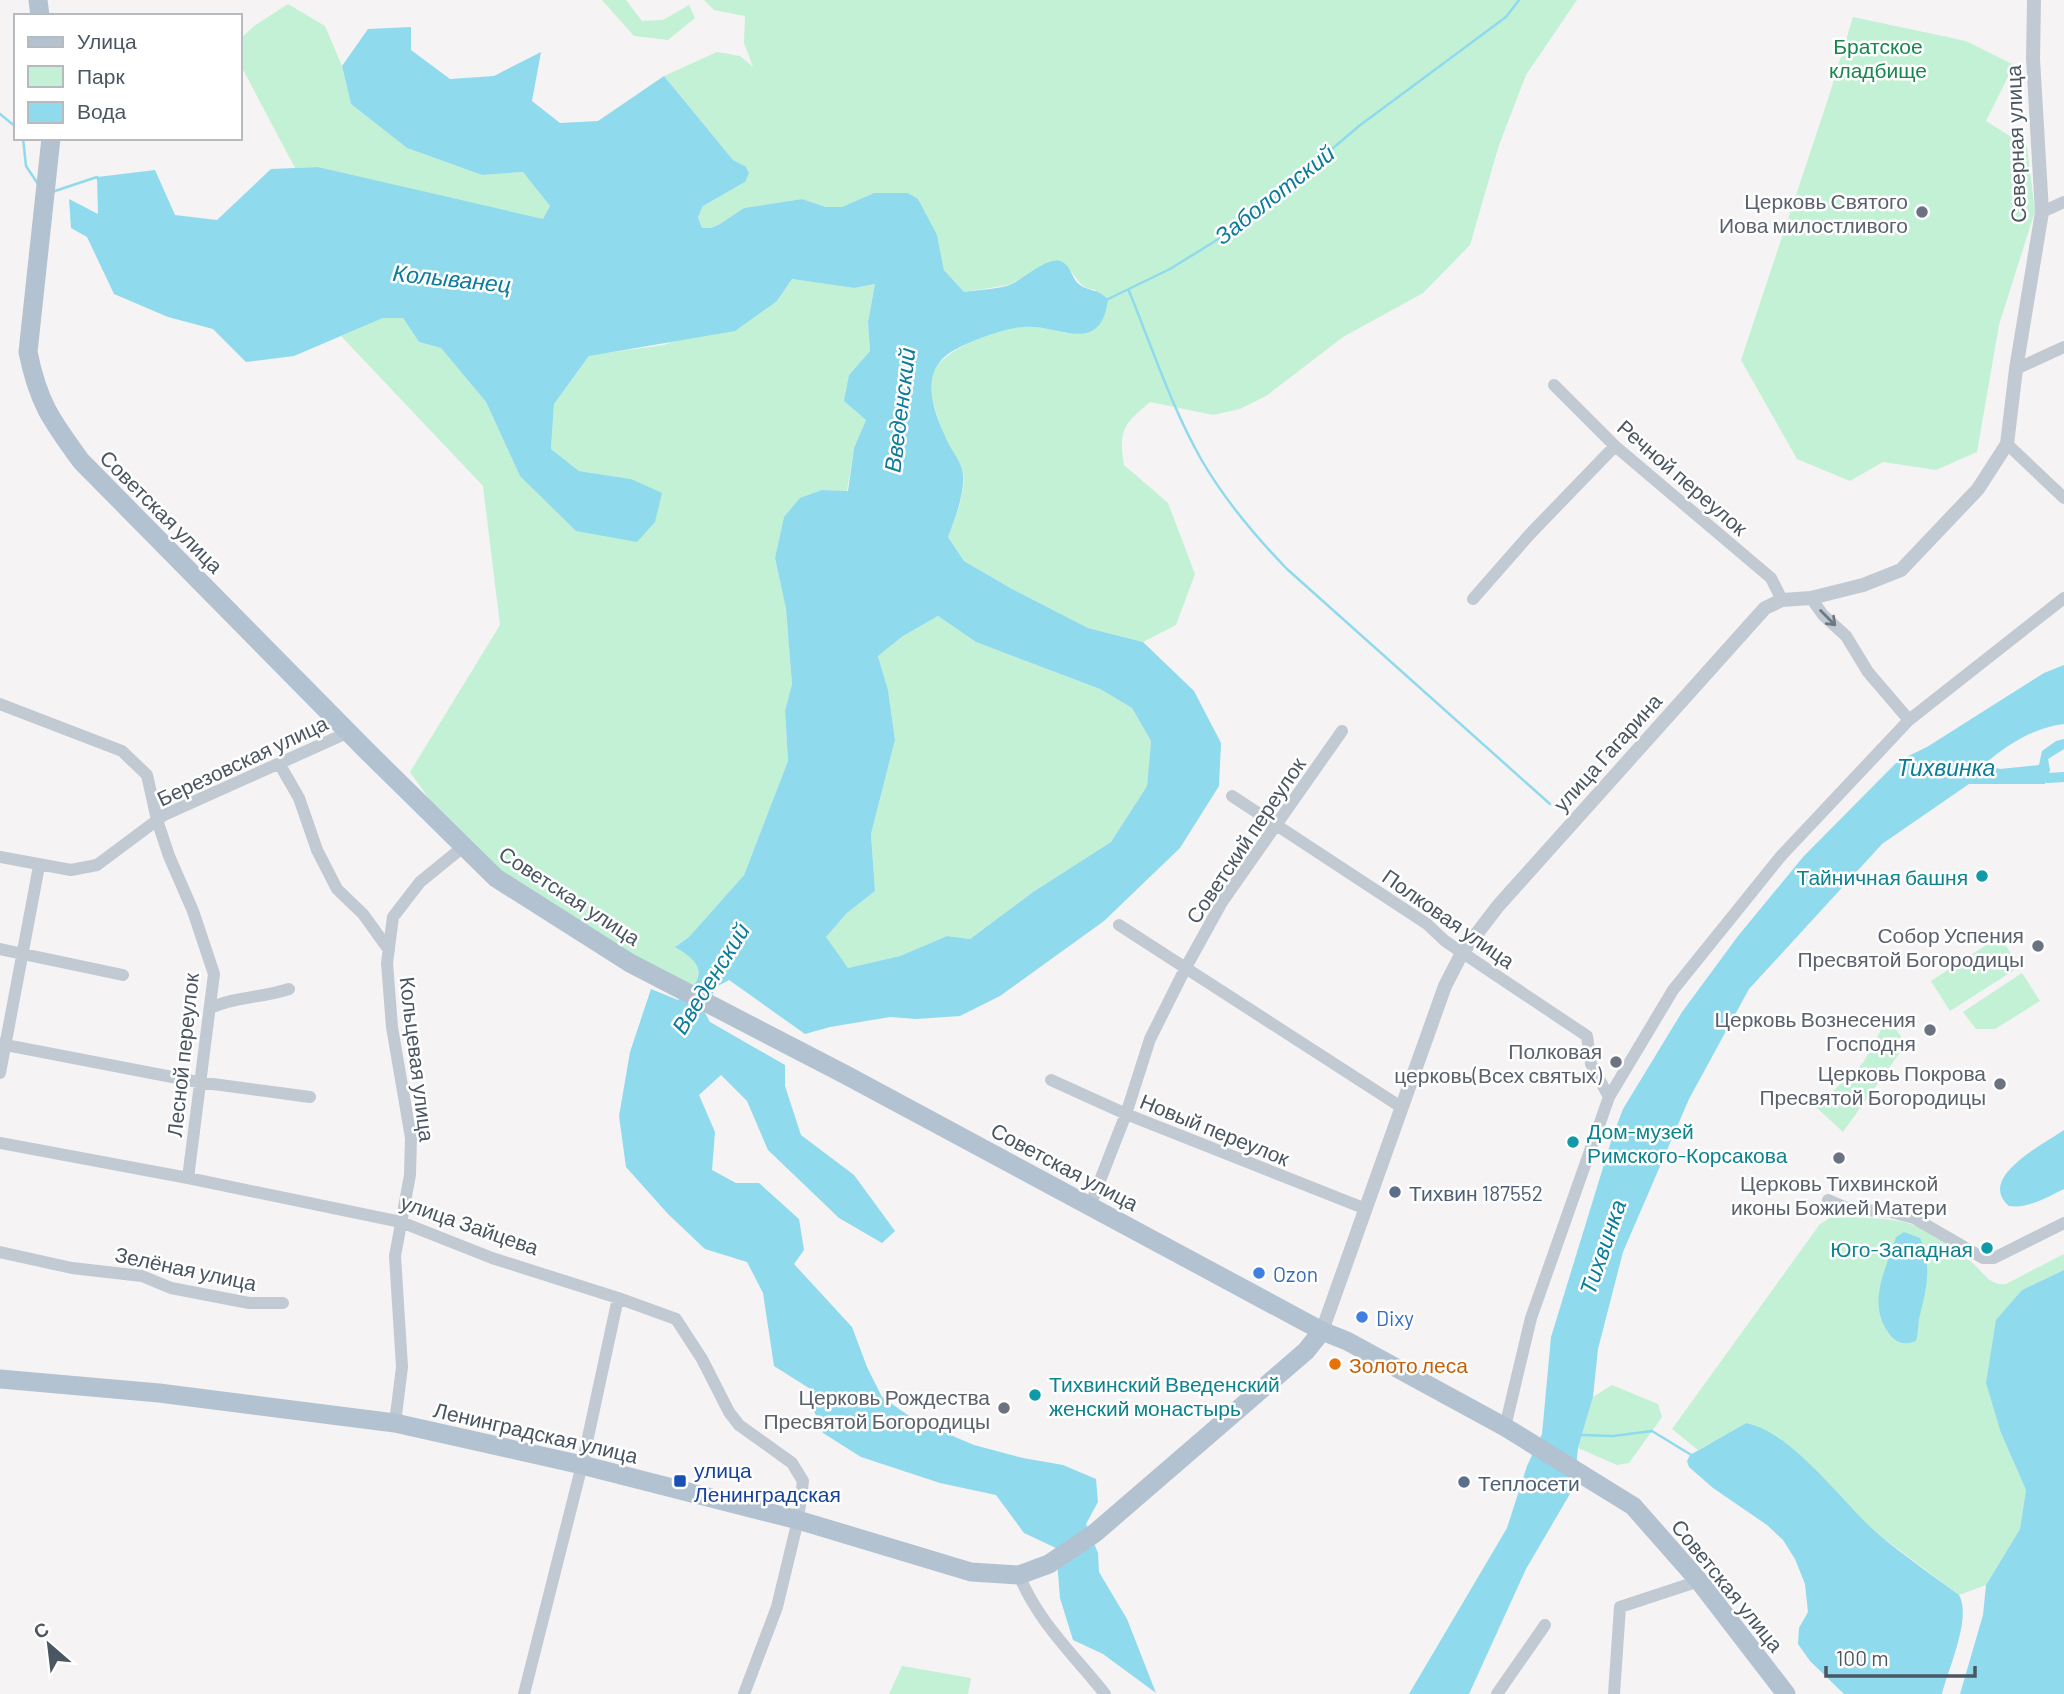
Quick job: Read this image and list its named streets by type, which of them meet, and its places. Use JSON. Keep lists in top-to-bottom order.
{
  "streets": {
    "main road": ["Советская улица", "Ленинградская улица"],
    "street": [
      "Северная улица",
      "Речной переулок",
      "улица Гагарина",
      "Березовская улица",
      "Советский переулок",
      "Полковая улица",
      "Лесной переулок",
      "Кольцевая улица",
      "Новый переулок",
      "улица Зайцева",
      "Зелёная улица"
    ]
  },
  "crossings": [
    ["Речной переулок", "улица Гагарина"],
    ["Советская улица", "улица Гагарина"],
    ["Советская улица", "Березовская улица"],
    ["Советская улица", "Советский переулок"],
    ["Советская улица", "Кольцевая улица"],
    ["Советская улица", "Ленинградская улица"],
    ["улица Гагарина", "Полковая улица"],
    ["улица Гагарина", "Новый переулок"],
    ["улица Гагарина", "Ленинградская улица"],
    ["Березовская улица", "Лесной переулок"],
    ["Березовская улица", "Кольцевая улица"],
    ["Советский переулок", "Полковая улица"],
    ["Советский переулок", "Новый переулок"],
    ["Лесной переулок", "улица Зайцева"],
    ["Кольцевая улица", "улица Зайцева"],
    ["Кольцевая улица", "Ленинградская улица"],
    ["улица Зайцева", "Ленинградская улица"]
  ],
  "water": [
    "Заболотский",
    "Колыванец",
    "Введенский",
    "Тихвинка"
  ],
  "parks": ["Братское кладбище"],
  "places": {
    "other": [
      "Церковь Святого Иова милостливого",
      "Тайничная башня",
      "Собор Успения Пресвятой Богородицы",
      "Церковь Вознесения Господня",
      "Полковая церковь(Всех святых)",
      "Церковь Покрова Пресвятой Богородицы",
      "Дом-музей Римского-Корсакова",
      "Церковь Тихвинской иконы Божией Матери",
      "Тихвин 187552",
      "Юго-Западная",
      "Ozon",
      "Dixy",
      "Золото леса",
      "Тихвинский Введенский женский монастырь",
      "Церковь Рождества Пресвятой Богородицы",
      "Теплосети"
    ],
    "transit": ["улица Ленинградская"]
  },
  "legend": ["Улица", "Парк", "Вода"],
  "scale_bar": "100 m",
  "north": "top left"
}
